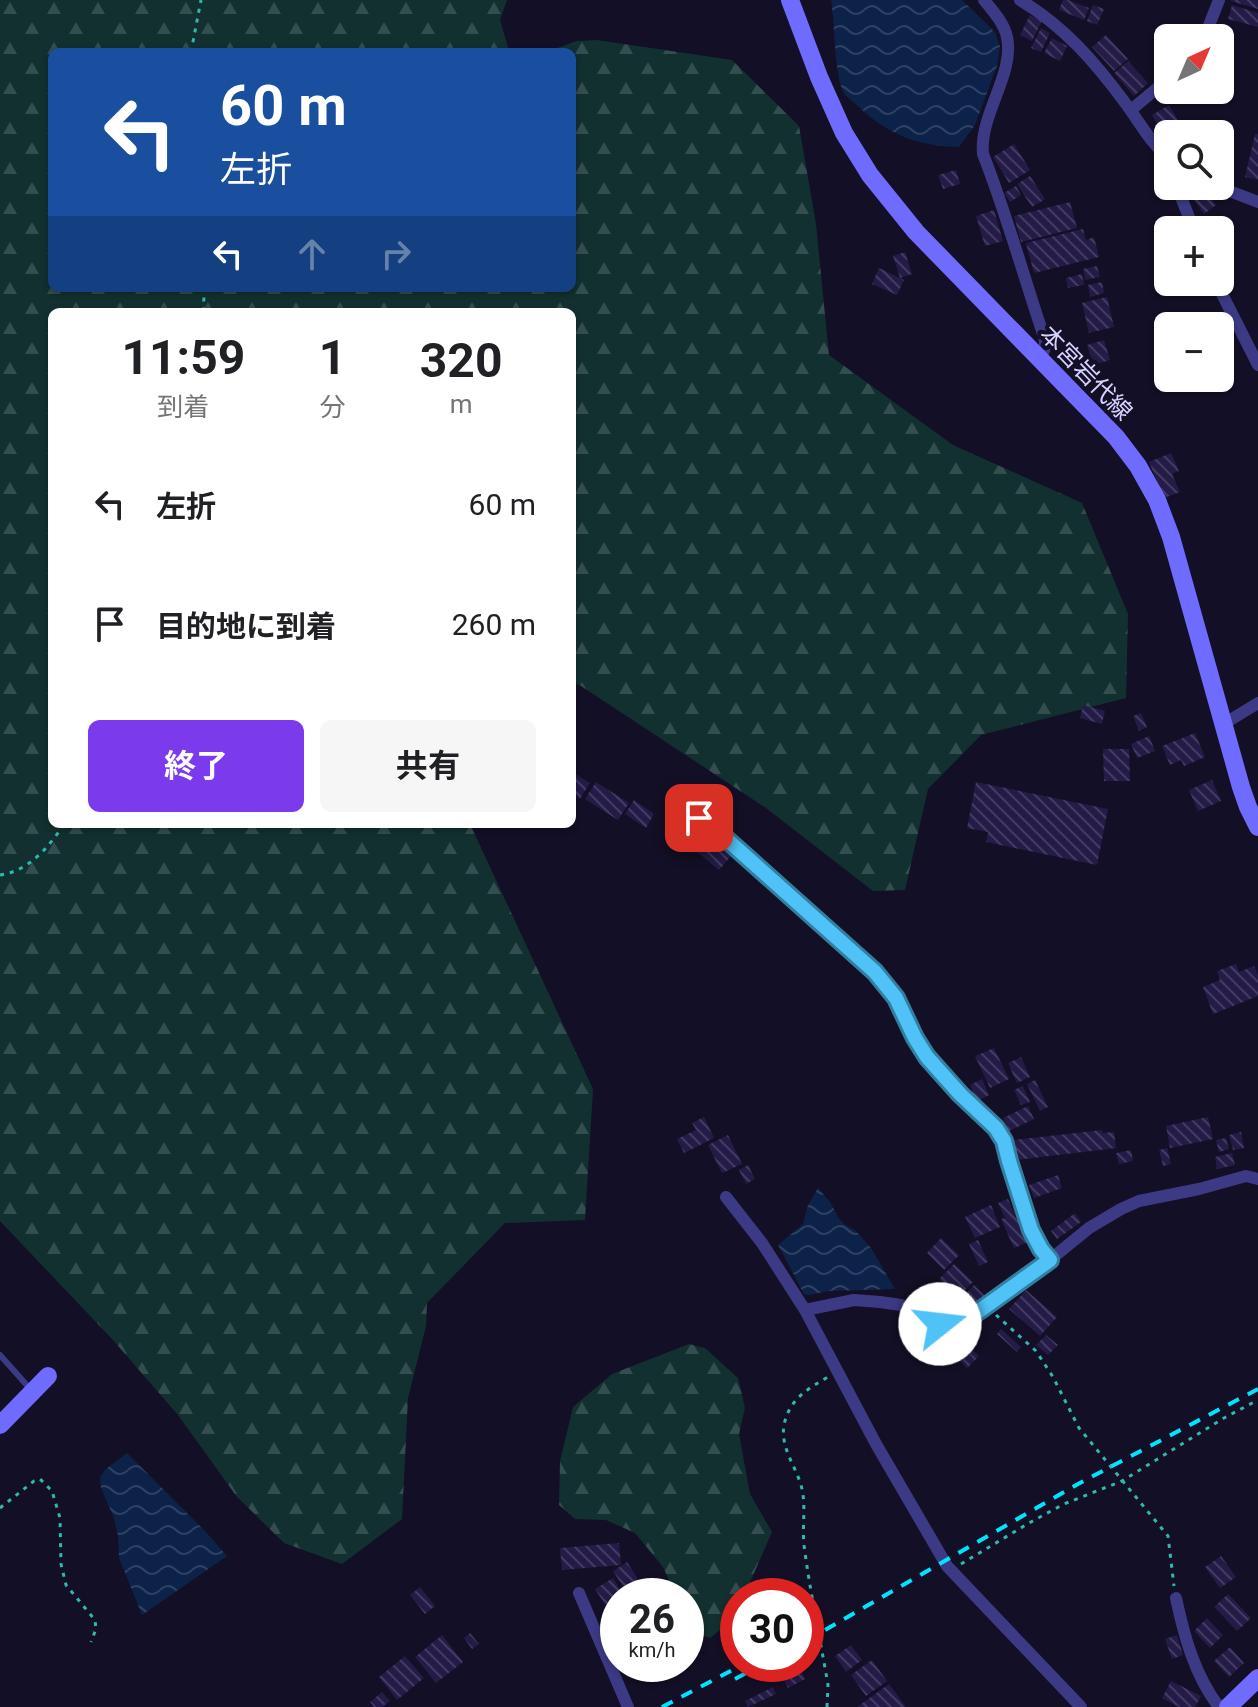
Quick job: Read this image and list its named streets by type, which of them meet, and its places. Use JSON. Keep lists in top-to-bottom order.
{
  "streets": {
    "main road": ["本宮岩代線"]
  },
  "north": "top right",
  "page": {
    "map_buttons": ["+", "−"],
    "turn": ["60 m", "左折"],
    "eta": [
      "11:59",
      "到着",
      "1",
      "分",
      "320",
      "m"
    ],
    "list": [
      {
        "name": "左折",
        "value": "60 m"
      },
      {
        "name": "目的地に到着",
        "value": "260 m"
      }
    ],
    "buttons": ["終了", "共有"],
    "speed": "26 km/h",
    "limit": "30"
  }
}
